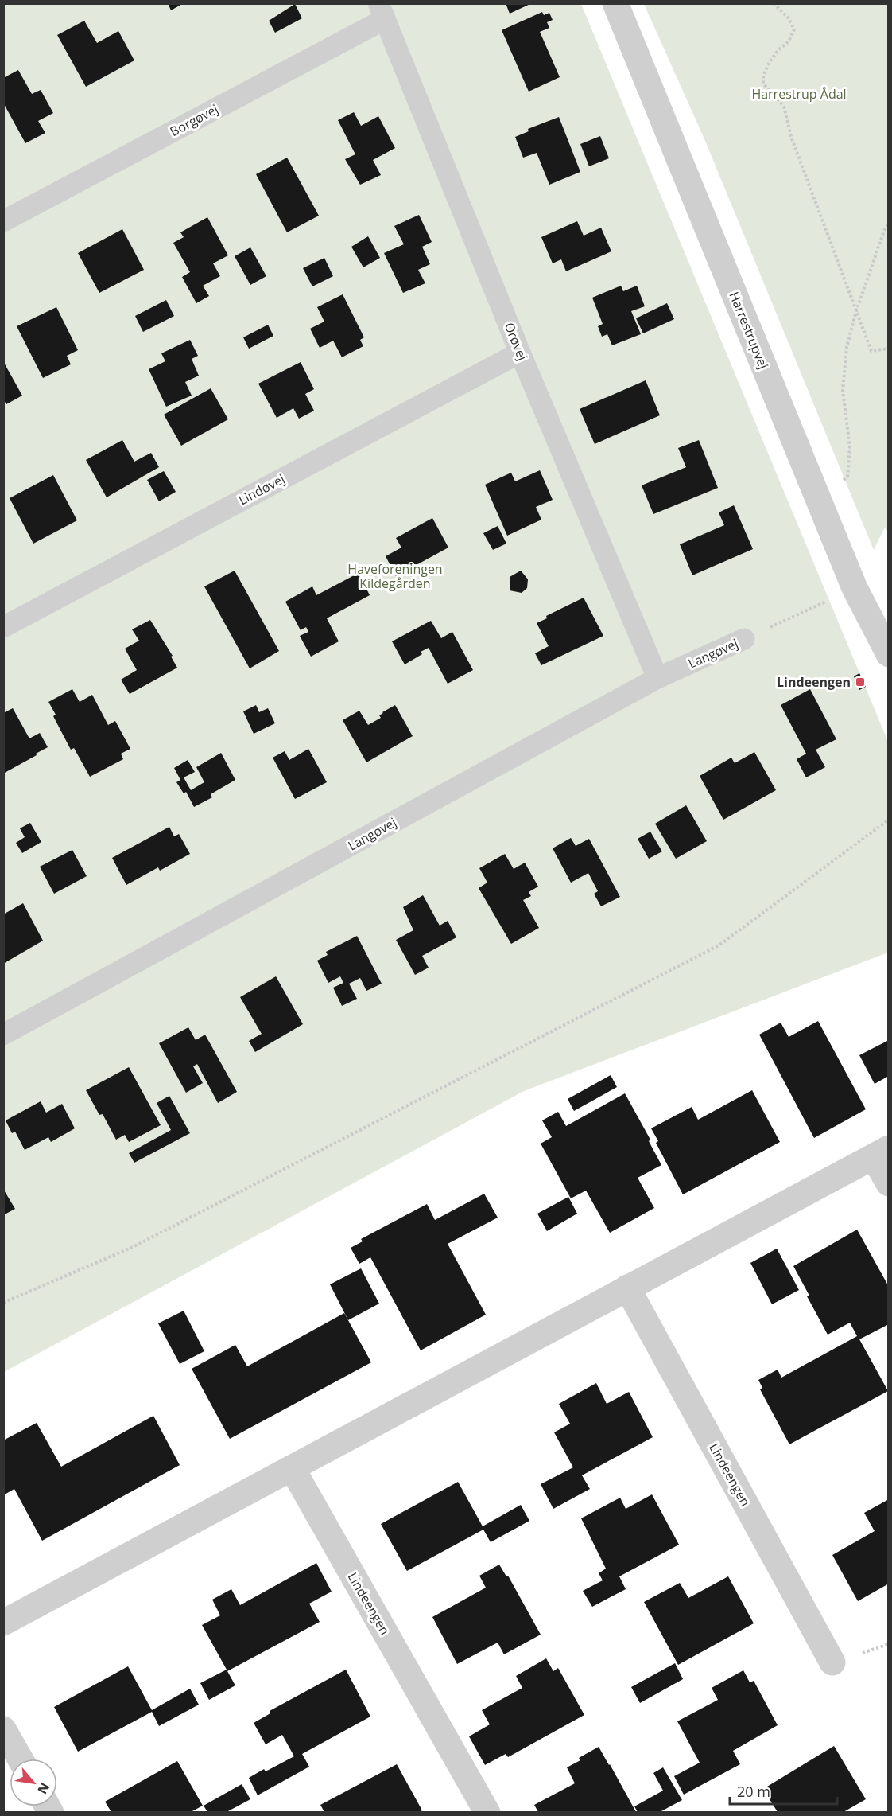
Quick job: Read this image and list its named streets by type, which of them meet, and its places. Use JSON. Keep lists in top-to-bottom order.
{
  "streets": {
    "street": ["Harrestrupvej", "Lindeengen"],
    "lane": [
      "Borgøvej",
      "Orøvej",
      "Lindøvej",
      "Langøvej"
    ]
  },
  "crossings": [
    ["Borgøvej", "Orøvej"],
    ["Orøvej", "Lindøvej"],
    ["Orøvej", "Langøvej"]
  ],
  "parks": ["Harrestrup Ådal", "Haveforeningen Kildegården"],
  "places": {
    "transit": ["Lindeengen"]
  },
  "scale_bar": "20 m",
  "north": "bottom right"
}
